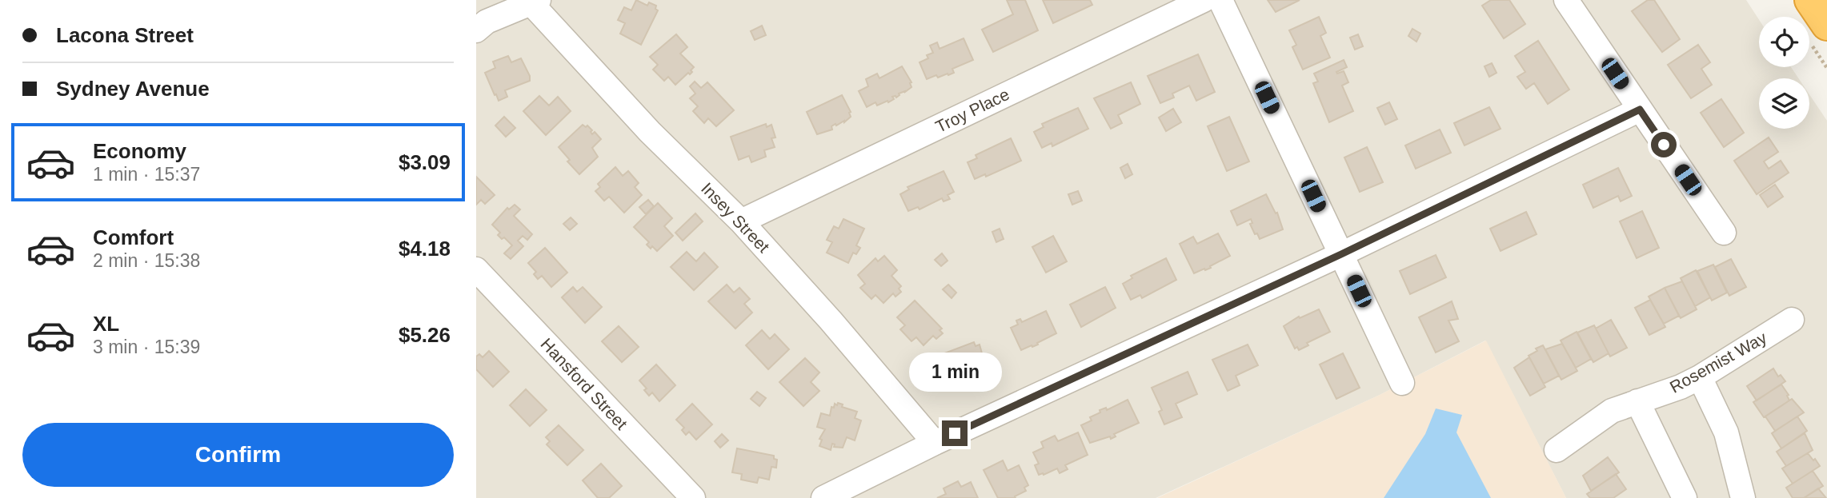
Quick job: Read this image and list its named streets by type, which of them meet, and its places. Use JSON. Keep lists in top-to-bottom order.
{
  "streets": {
    "street": [
      "Troy Place",
      "Insey Street",
      "Rosemist Way",
      "Hansford Street"
    ]
  },
  "crossings": [
    ["Troy Place", "Insey Street"]
  ],
  "page": {
    "banner": ["Lacona Street", "Sydney Avenue"],
    "list": [
      {
        "name": "Economy",
        "note": "1 min · 15:37",
        "value": "$3.09"
      },
      {
        "name": "Comfort",
        "note": "2 min · 15:38",
        "value": "$4.18"
      },
      {
        "name": "XL",
        "note": "3 min · 15:39",
        "value": "$5.26"
      }
    ],
    "bubble": "1 min",
    "buttons": "Confirm"
  }
}
